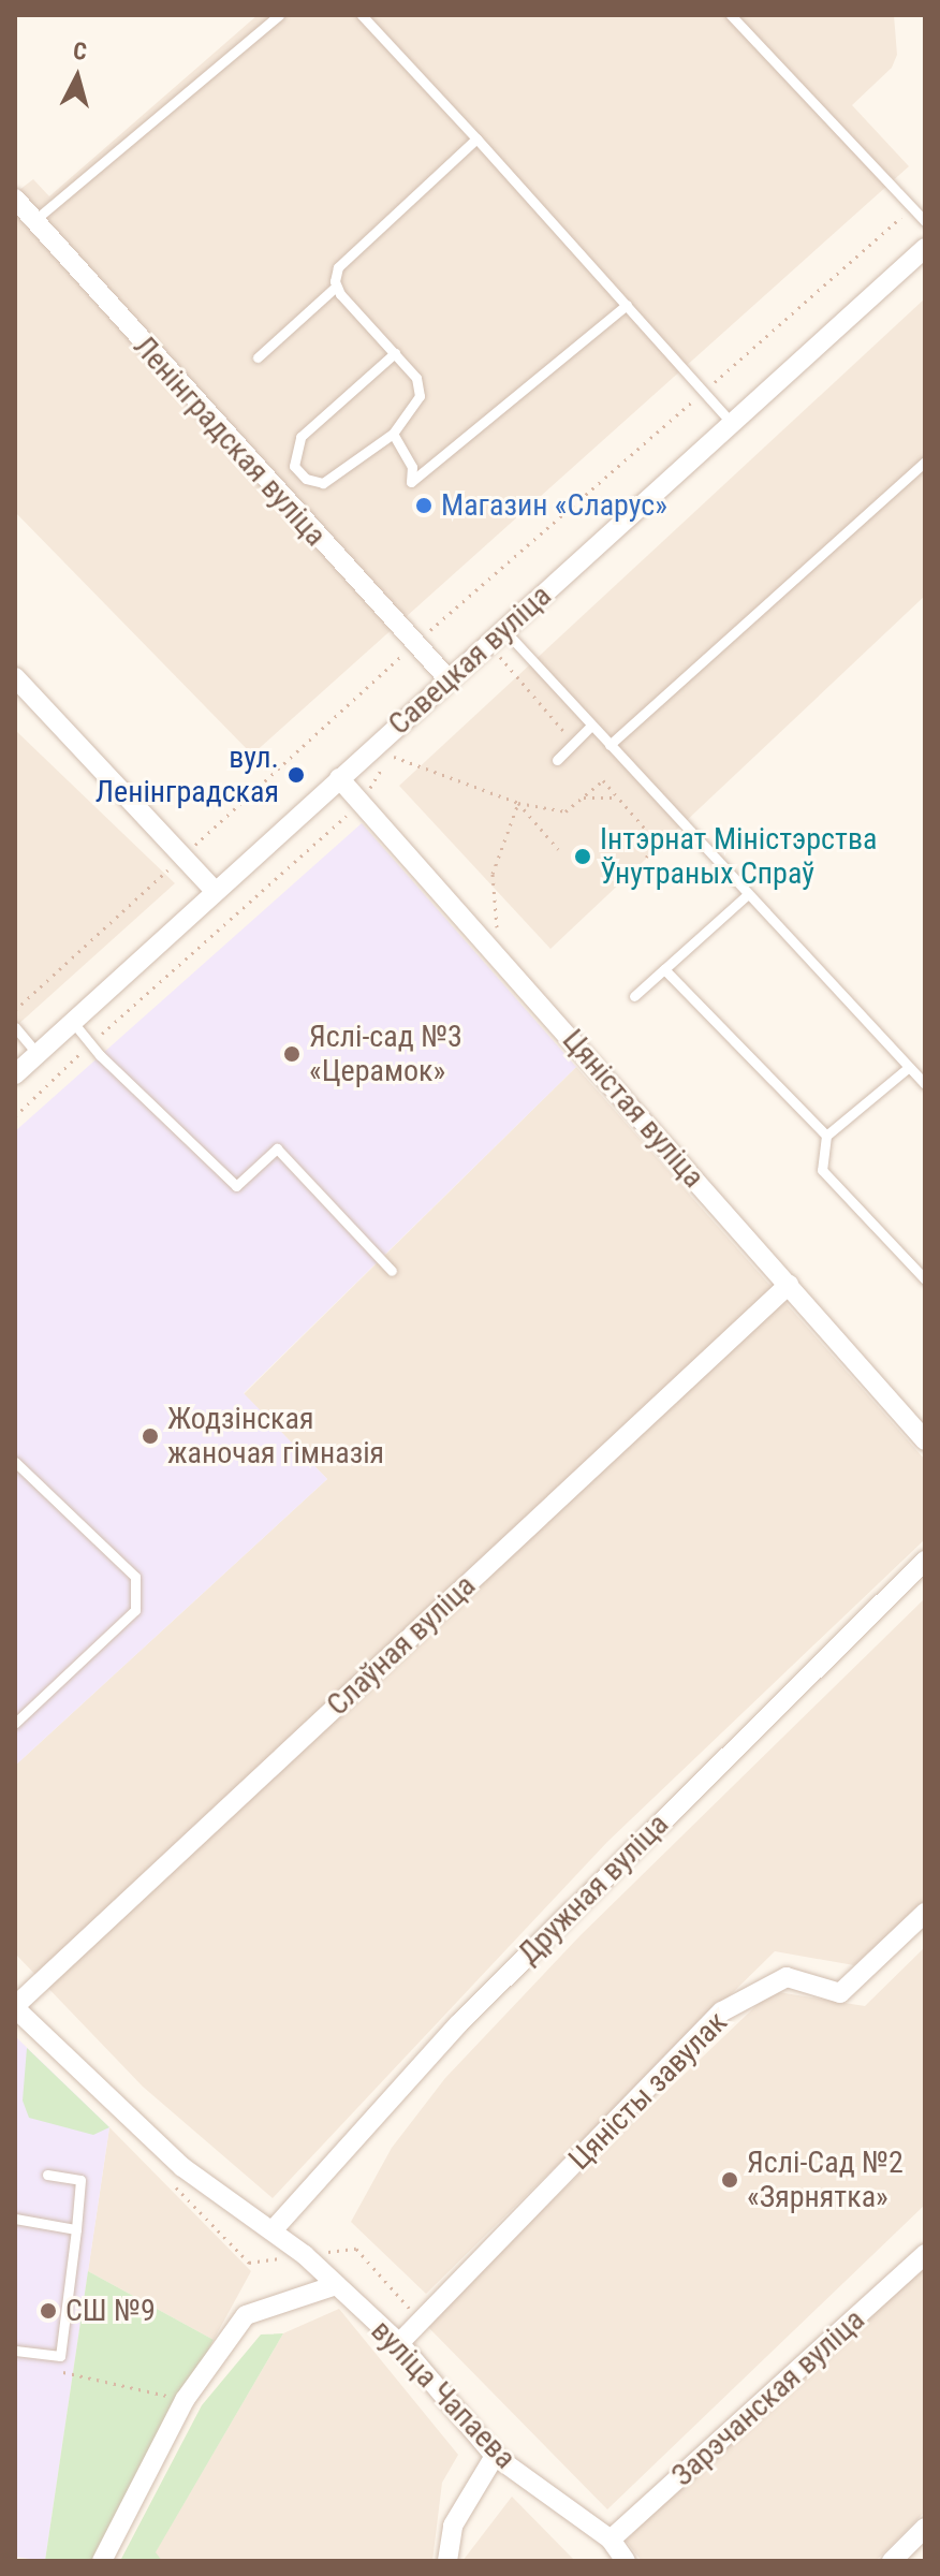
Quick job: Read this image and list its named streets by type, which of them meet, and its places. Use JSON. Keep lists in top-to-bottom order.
{
  "streets": {
    "street": [
      "Ленінградская вуліца",
      "Савецкая вуліца",
      "Цяністая вуліца",
      "Слаўная вуліца",
      "Дружная вуліца",
      "Цяністы завулак",
      "вуліца Чапаева",
      "Зарэчанская вуліца"
    ]
  },
  "crossings": [
    ["Ленінградская вуліца", "Савецкая вуліца"],
    ["Савецкая вуліца", "Цяністая вуліца"],
    ["Цяністая вуліца", "Слаўная вуліца"],
    ["Слаўная вуліца", "вуліца Чапаева"],
    ["Дружная вуліца", "вуліца Чапаева"],
    ["Цяністы завулак", "вуліца Чапаева"],
    ["вуліца Чапаева", "Зарэчанская вуліца"]
  ],
  "places": [
    "Магазин «Сларус»",
    "вул. Ленінградская",
    "Інтэрнат Міністэрства Ўнутраных Спраў",
    "Яслі-сад №3 «Церамок»",
    "Жодзінская жаночая гімназія",
    "Яслі-Сад №2 «Зярнятка»",
    "СШ №9"
  ],
  "north": "top"
}
